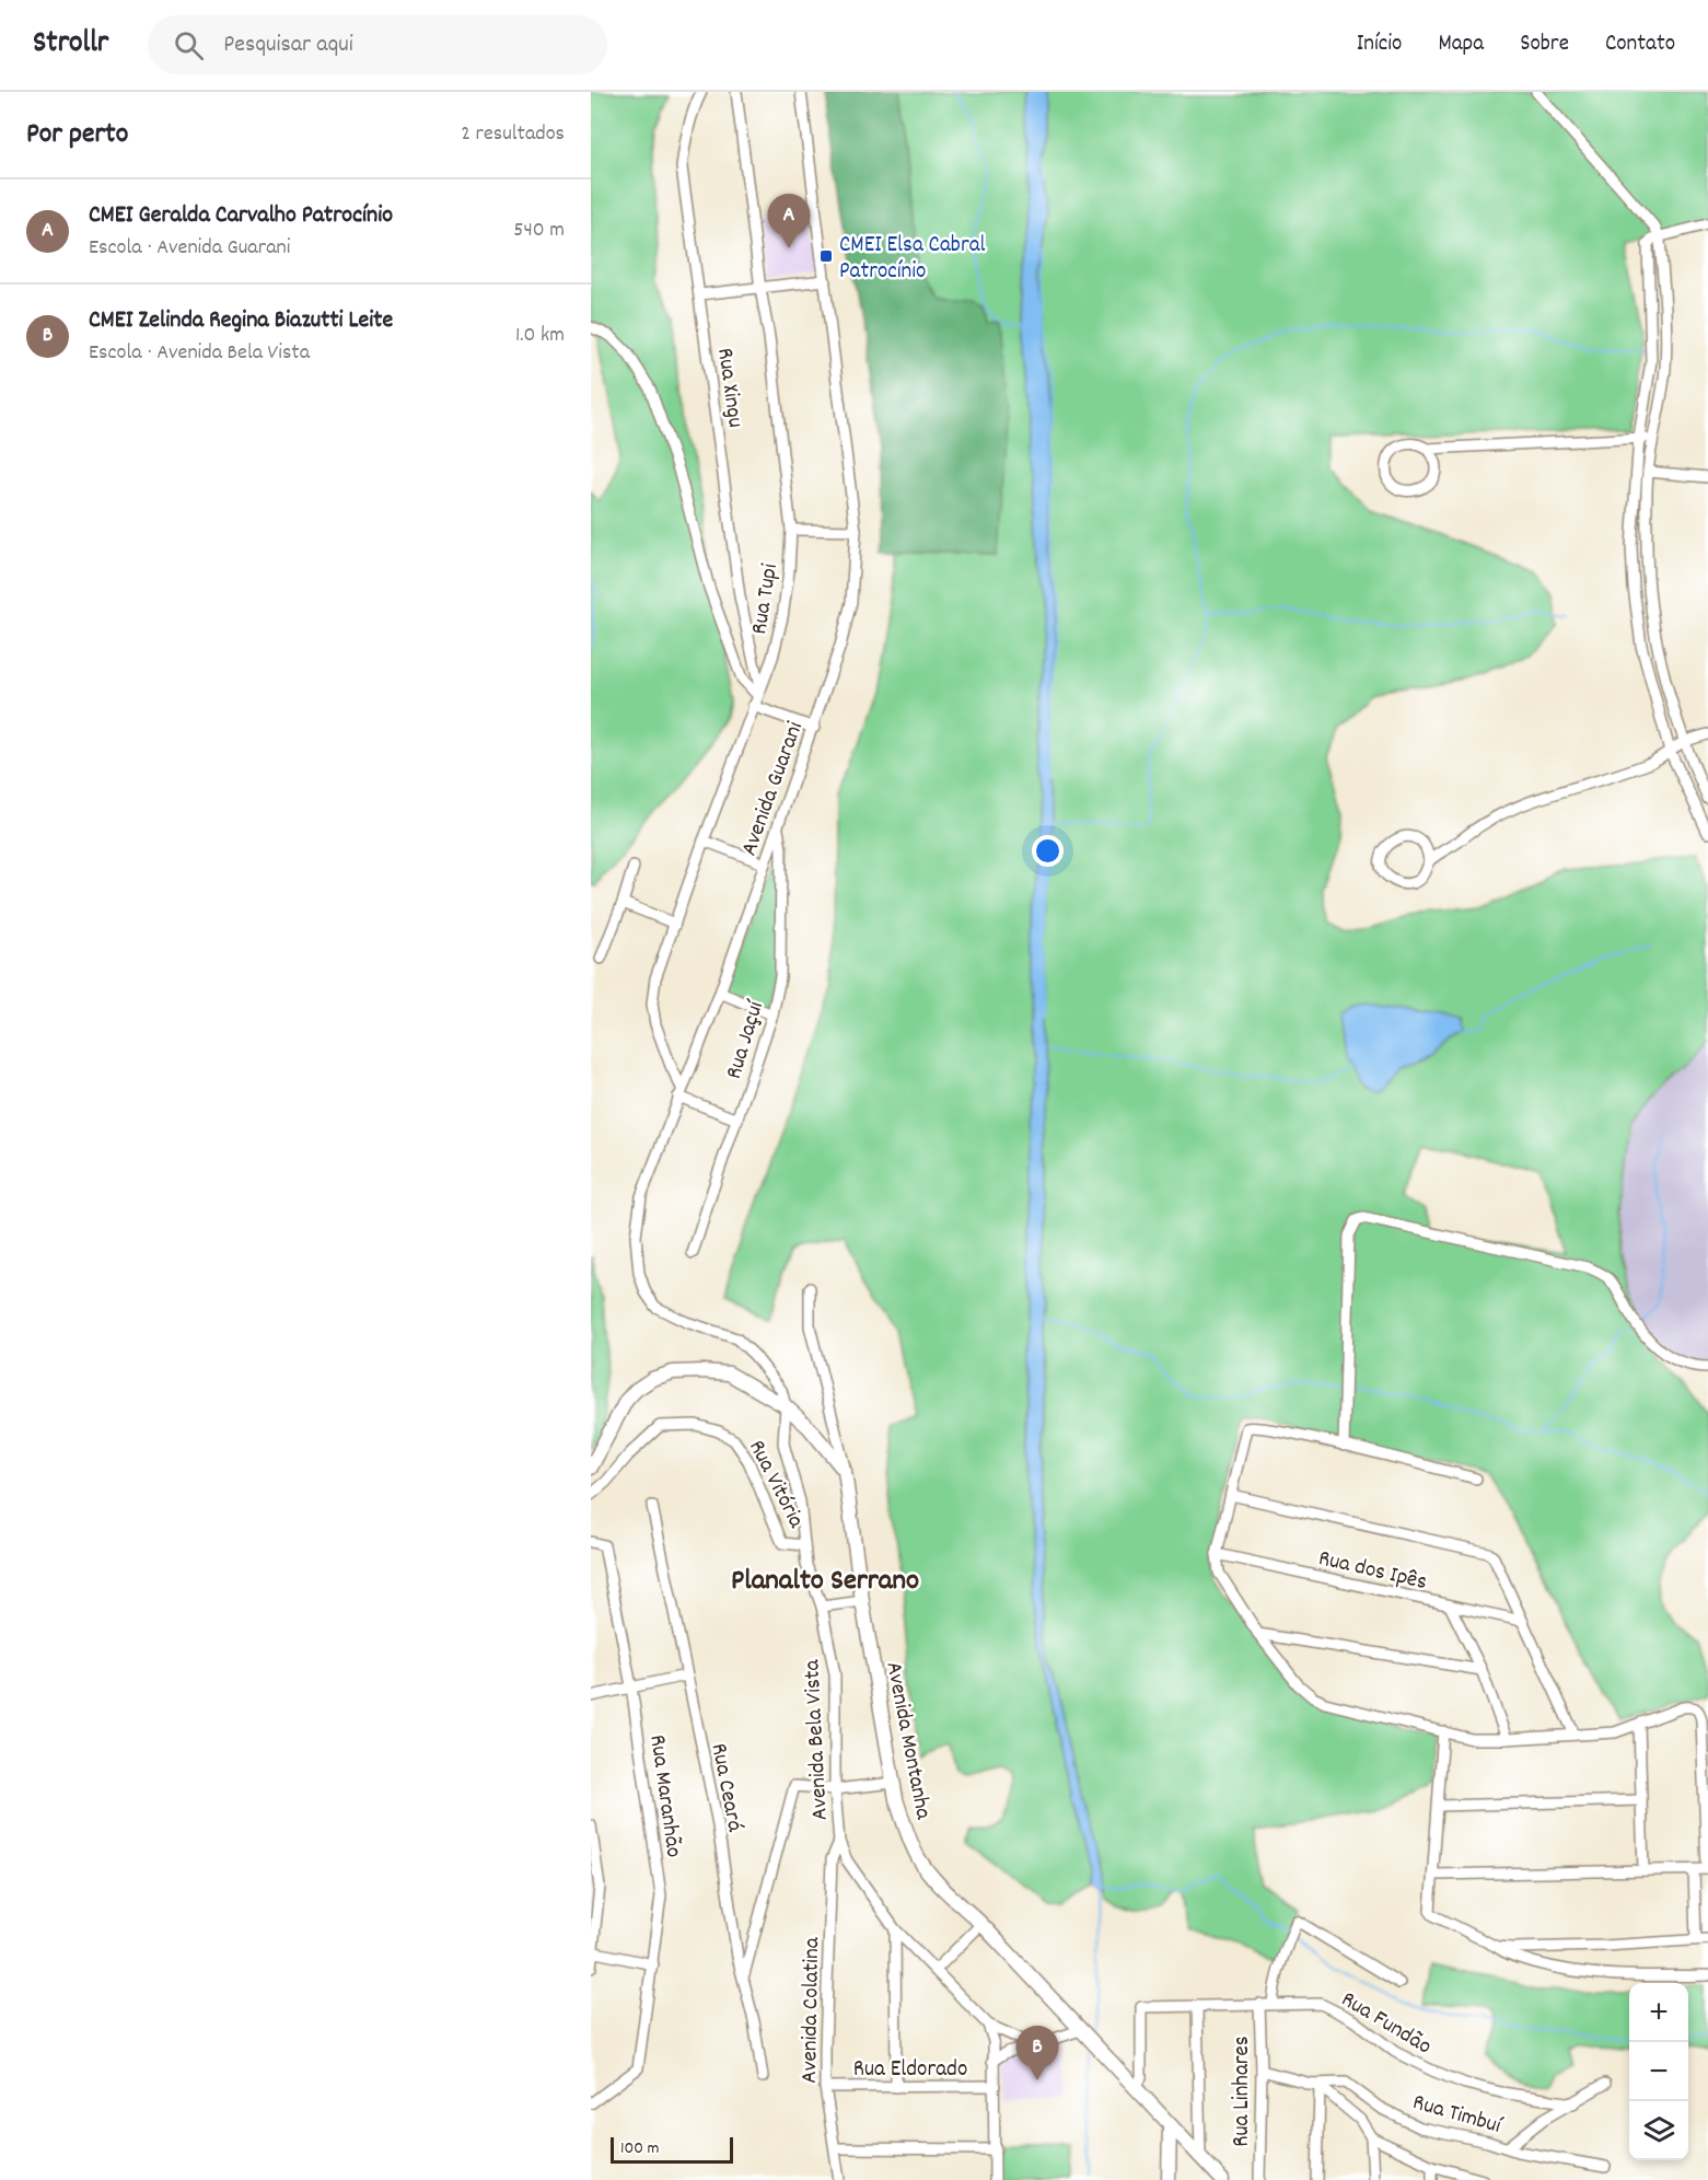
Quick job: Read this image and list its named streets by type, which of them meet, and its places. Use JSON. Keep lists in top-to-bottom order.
{
  "streets": {
    "street": [
      "Rua Xingu",
      "Rua Tupi",
      "Avenida Guarani",
      "Rua Jaçuí",
      "Rua Vitória",
      "Rua dos Ipês",
      "Avenida Bela Vista",
      "Avenida Montanha",
      "Rua Ceará",
      "Rua Maranhão",
      "Avenida Colatina",
      "Rua Fundão",
      "Rua Eldorado",
      "Rua Linhares",
      "Rua Timbuí"
    ]
  },
  "crossings": [
    ["Rua Xingu", "Rua Tupi"],
    ["Rua Tupi", "Avenida Guarani"],
    ["Avenida Guarani", "Rua Jaçuí"],
    ["Avenida Guarani", "Avenida Bela Vista"],
    ["Rua Vitória", "Avenida Bela Vista"],
    ["Avenida Bela Vista", "Avenida Colatina"],
    ["Avenida Montanha", "Rua Fundão"],
    ["Avenida Colatina", "Rua Eldorado"],
    ["Rua Fundão", "Rua Linhares"]
  ],
  "districts": ["Planalto Serrano"],
  "places": {
    "transit": ["CMEI Elsa Cabral Patrocínio"]
  },
  "scale_bar": "100 m",
  "page": {
    "header": "Strollr",
    "search": "Pesquisar aqui",
    "nav": [
      "Início",
      "Mapa",
      "Sobre",
      "Contato"
    ],
    "heading": ["Por perto", "2 resultados"],
    "list": [
      {
        "mark": "A",
        "name": "CMEI Geralda Carvalho Patrocínio",
        "note": "Escola · Avenida Guarani",
        "value": "540 m"
      },
      {
        "mark": "B",
        "name": "CMEI Zelinda Regina Biazutti Leite",
        "note": "Escola · Avenida Bela Vista",
        "value": "1.0 km"
      }
    ],
    "pins": ["A", "B"],
    "map_buttons": ["+", "−"],
    "scale": "100 m"
  }
}
